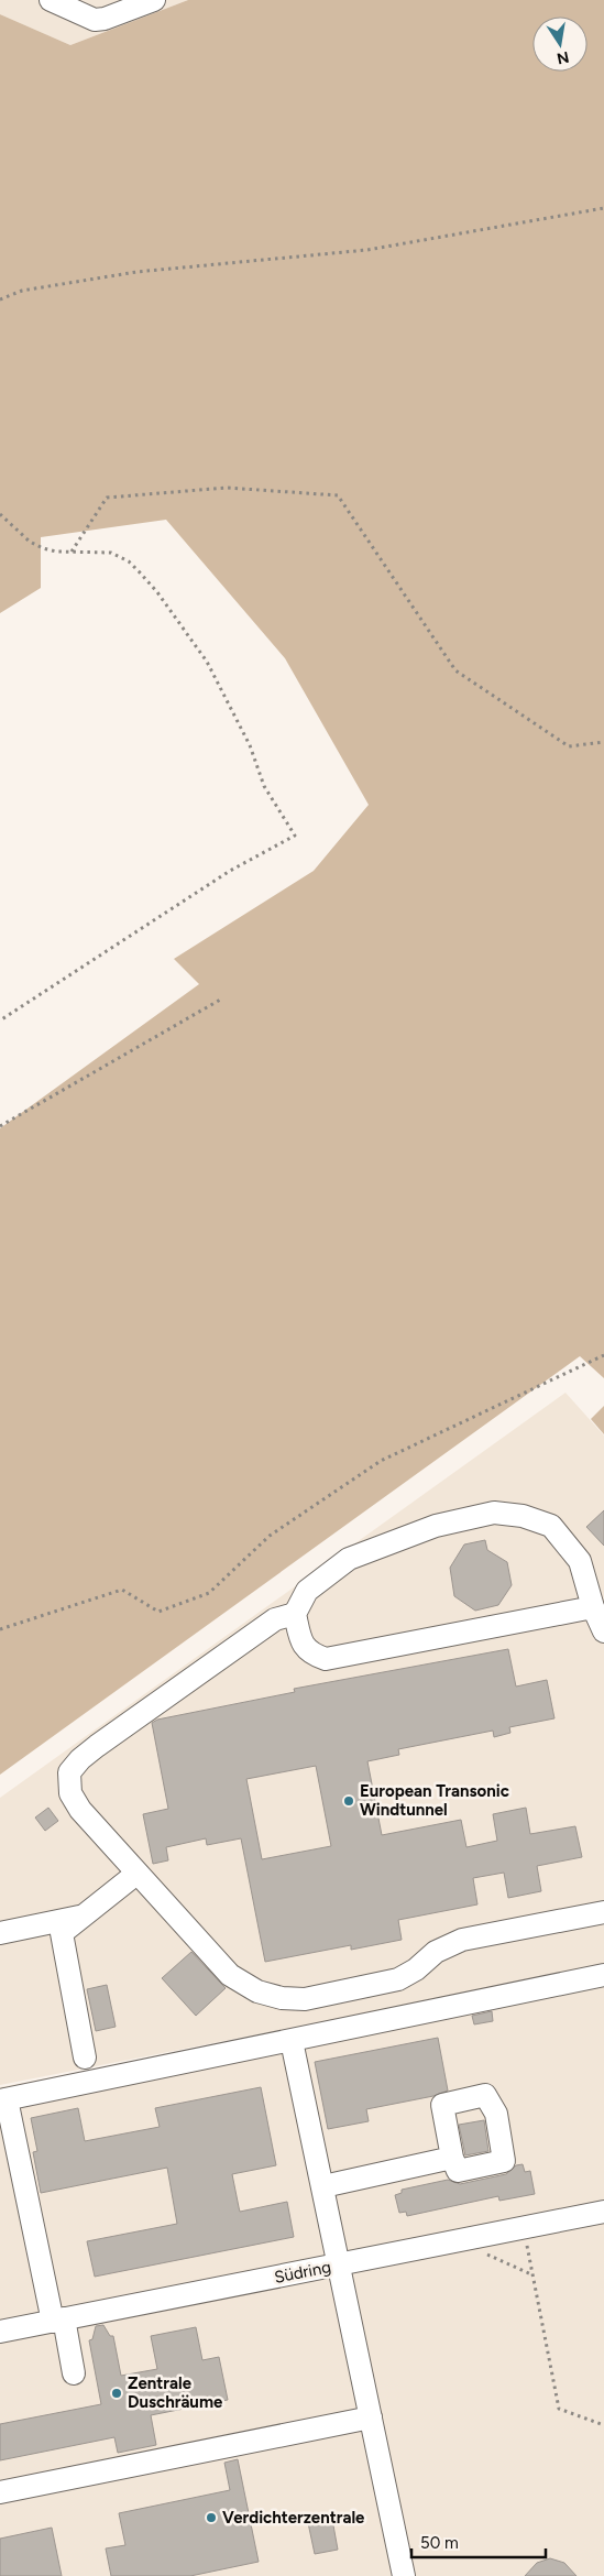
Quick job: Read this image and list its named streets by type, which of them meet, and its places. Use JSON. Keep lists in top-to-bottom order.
{
  "streets": {
    "lane": ["Südring"]
  },
  "places": ["European Transonic Windtunnel", "Zentrale Duschräume", "Verdichterzentrale"],
  "scale_bar": "50 m",
  "north": "bottom"
}
